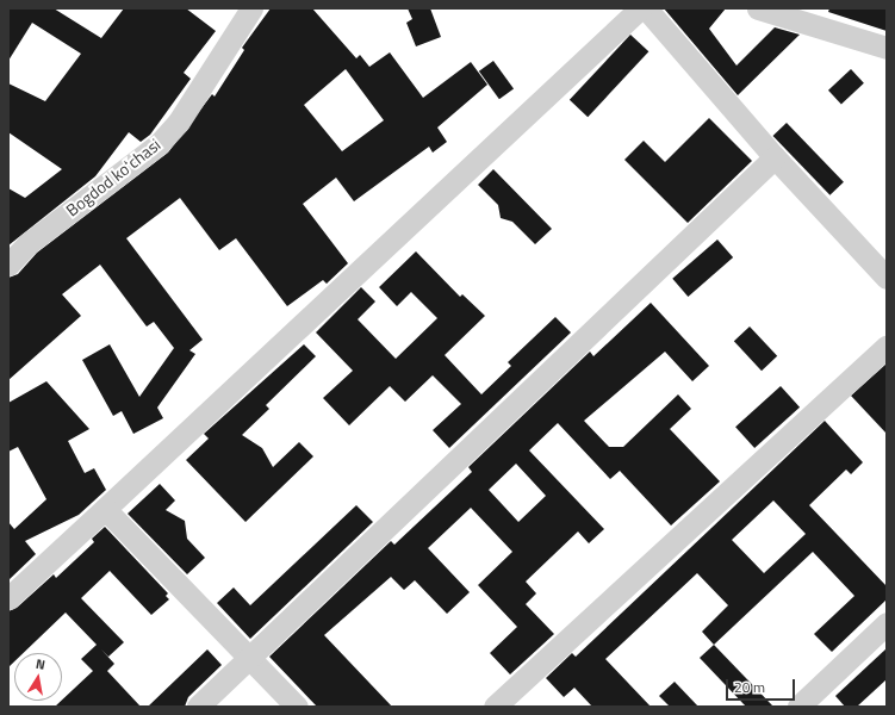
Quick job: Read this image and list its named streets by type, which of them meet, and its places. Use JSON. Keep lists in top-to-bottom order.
{
  "streets": {
    "street": ["Bogdod koʻchasi"]
  },
  "scale_bar": "20 m",
  "north": "top"
}
